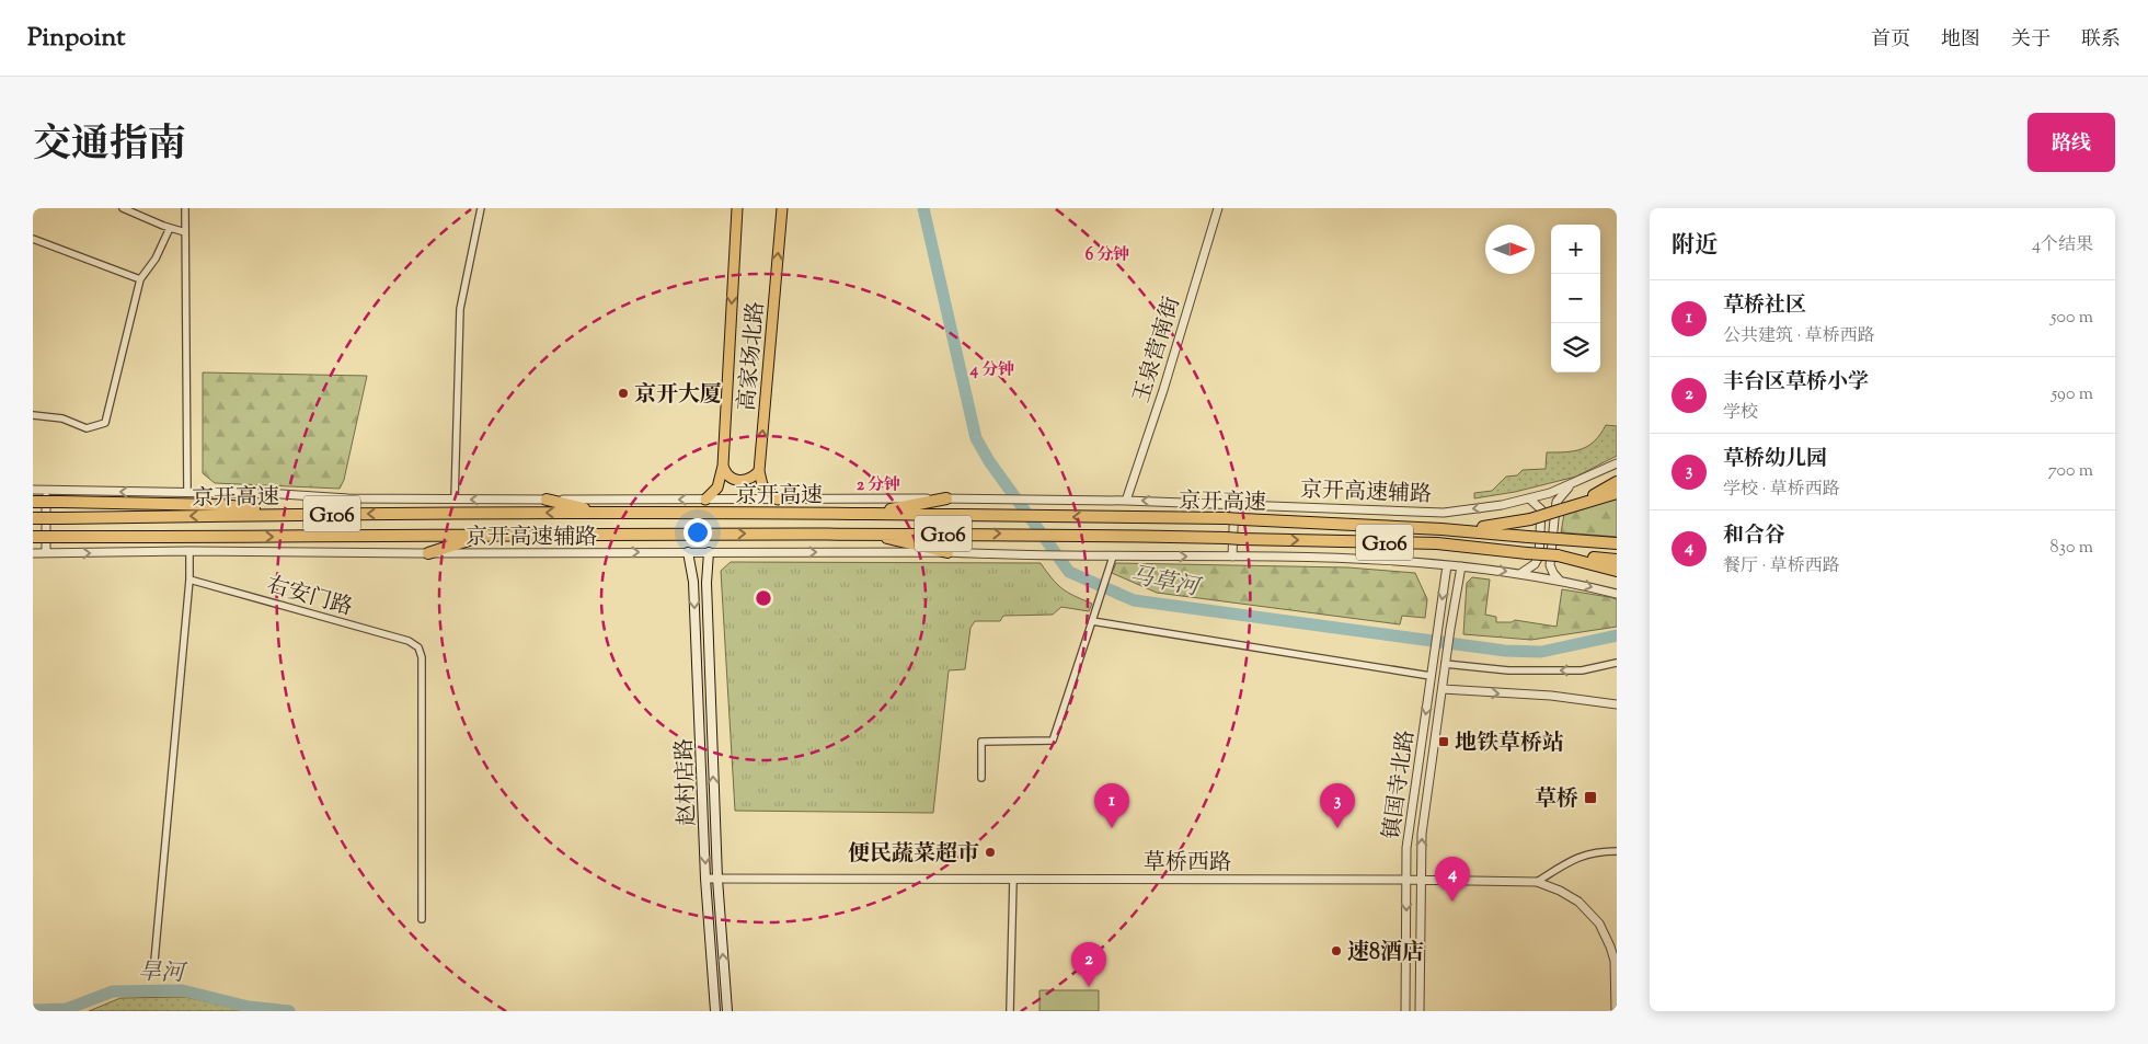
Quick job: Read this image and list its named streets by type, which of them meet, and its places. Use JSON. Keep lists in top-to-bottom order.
{
  "streets": {
    "highway": ["京开高速", "G106"],
    "main road": ["高家场北路", "赵村店路"],
    "street": [
      "玉泉营南街",
      "京开高速辅路",
      "右安门路",
      "镇国寺北路",
      "草桥西路"
    ]
  },
  "crossings": [
    ["玉泉营南街", "京开高速辅路"],
    ["高家场北路", "京开高速辅路"],
    ["京开高速辅路", "赵村店路"],
    ["赵村店路", "草桥西路"],
    ["镇国寺北路", "草桥西路"]
  ],
  "water": ["马草河", "旱河"],
  "places": {
    "other": ["京开大厦", "便民蔬菜超市", "速8酒店"],
    "transit": ["地铁草桥站", "草桥"]
  },
  "north": "right",
  "page": {
    "header": "Pinpoint",
    "nav": [
      "首页",
      "地图",
      "关于",
      "联系"
    ],
    "title": "交通指南",
    "buttons": "路线",
    "heading": ["附近", "4个结果"],
    "map_buttons": ["+", "−"],
    "list": [
      {
        "mark": "1",
        "name": "草桥社区",
        "note": "公共建筑 · 草桥西路",
        "value": "500 m"
      },
      {
        "mark": "2",
        "name": "丰台区草桥小学",
        "note": "学校",
        "value": "590 m"
      },
      {
        "mark": "3",
        "name": "草桥幼儿园",
        "note": "学校 · 草桥西路",
        "value": "700 m"
      },
      {
        "mark": "4",
        "name": "和合谷",
        "note": "餐厅 · 草桥西路",
        "value": "830 m"
      }
    ],
    "pins": [
      "1",
      "3",
      "4",
      "2"
    ]
  },
  "rings": ["6 分钟", "4 分钟", "2 分钟"]
}
